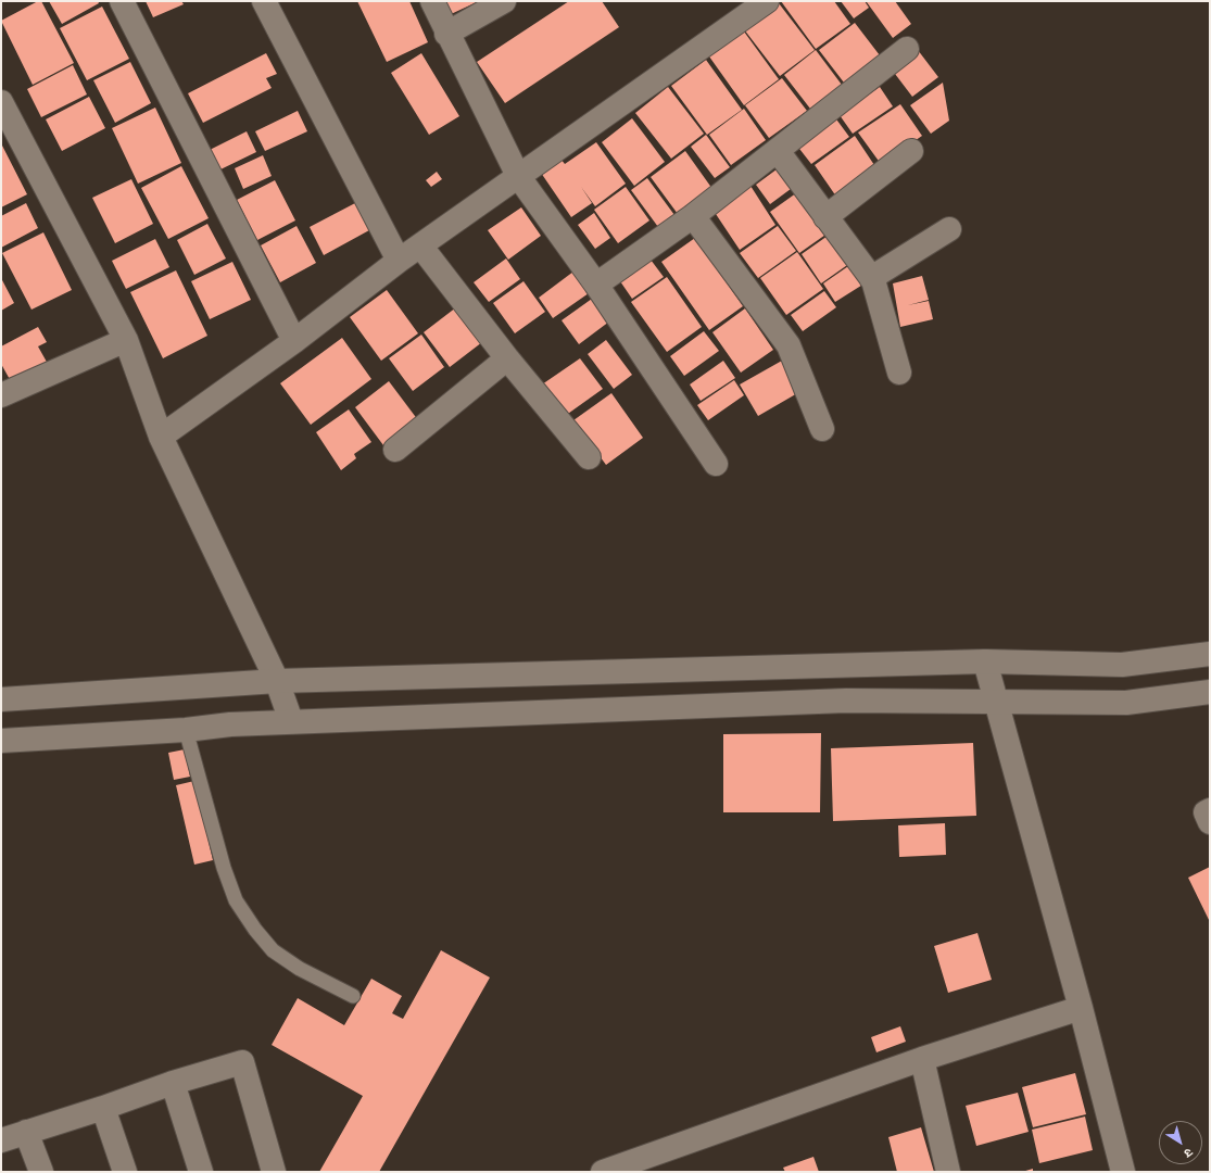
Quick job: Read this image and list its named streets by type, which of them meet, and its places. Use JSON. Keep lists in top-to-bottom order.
{
  "north": "bottom right"
}
